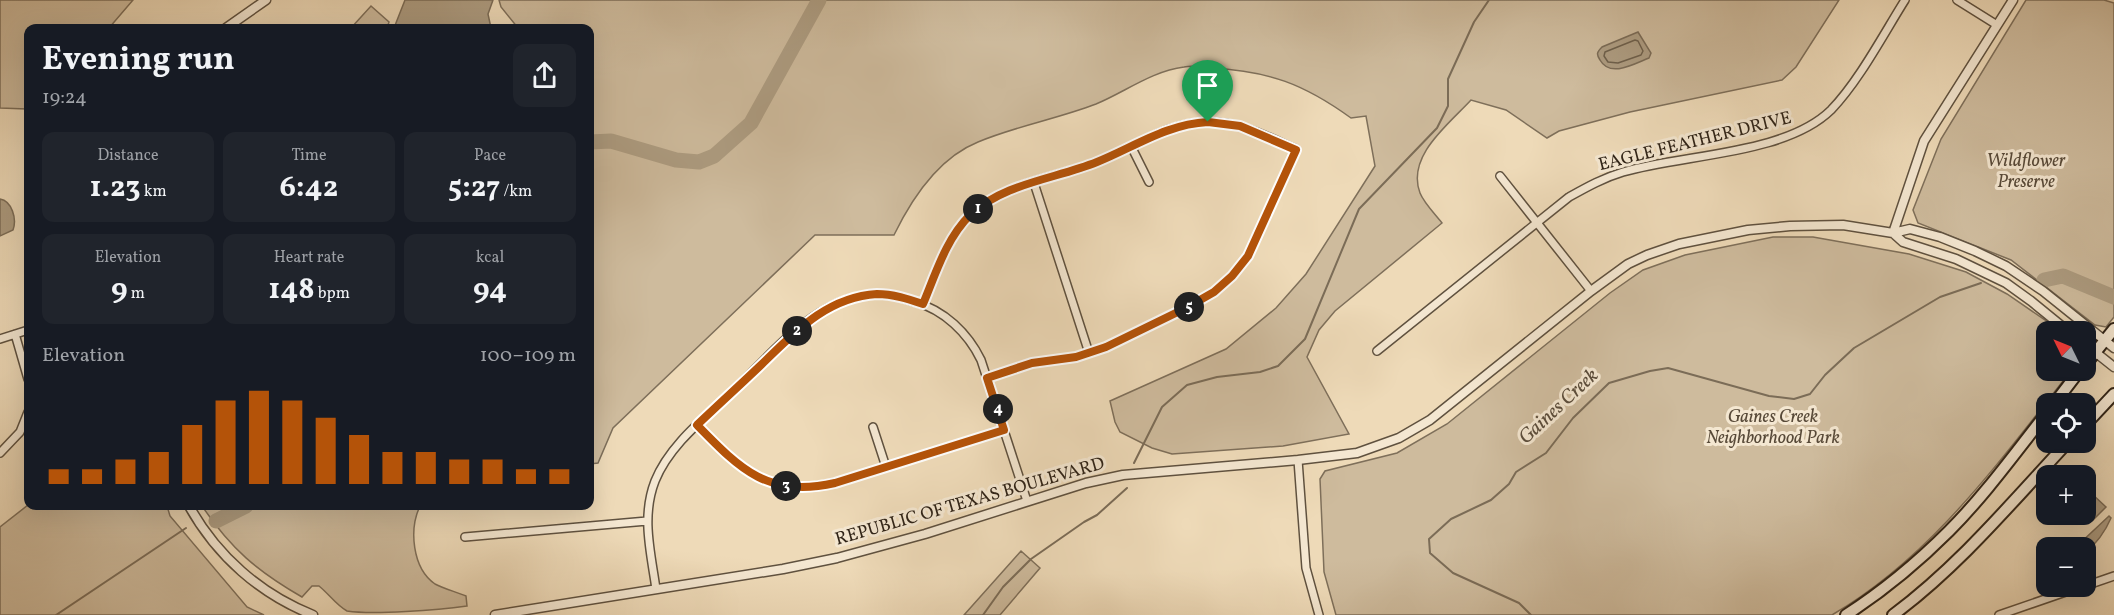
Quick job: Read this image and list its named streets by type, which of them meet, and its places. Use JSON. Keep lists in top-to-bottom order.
{
  "streets": {
    "street": ["EAGLE FEATHER DRIVE", "REPUBLIC OF TEXAS BOULEVARD"]
  },
  "water": ["Gaines Creek"],
  "parks": ["Wildflower Preserve", "Gaines Creek Neighborhood Park"],
  "north": "top left",
  "page": {
    "heading": ["Evening run", "19:24"],
    "stats": [
      ["Distance", "1.23 km"],
      ["Time", "6:42"],
      ["Pace", "5:27 /km"],
      ["Elevation", "9 m"],
      ["Heart rate", "148 bpm"],
      ["kcal", "94"]
    ],
    "pins": [
      "1",
      "5",
      "2",
      "4",
      "3"
    ],
    "map_buttons": ["+", "−"],
    "chart": ["Elevation", "100–109 m"]
  }
}
